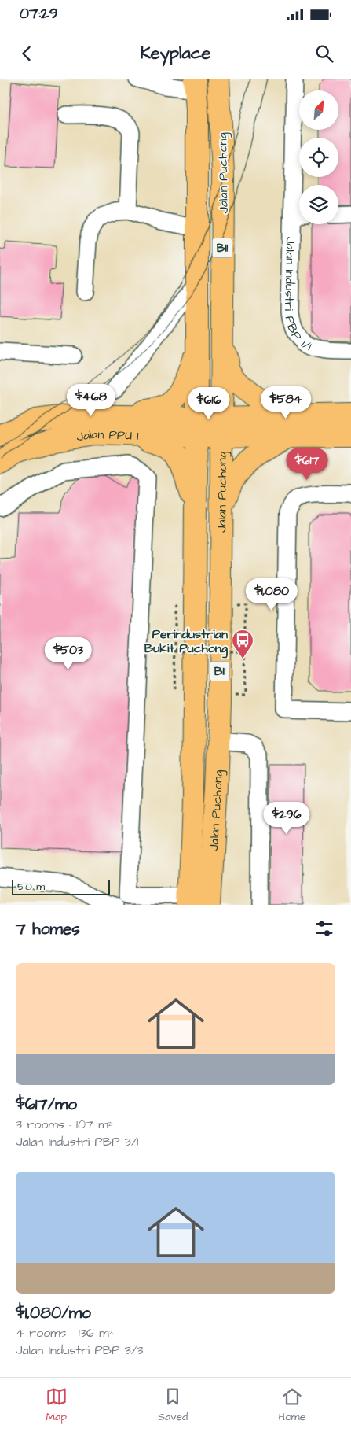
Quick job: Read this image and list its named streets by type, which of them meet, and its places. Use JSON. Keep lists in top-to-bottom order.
{
  "streets": {
    "main road": ["Jalan Puchong", "B11", "Jalan PPU 1"],
    "street": ["Jalan Industri PBP 1/1"]
  },
  "crossings": [
    ["Jalan Puchong", "Jalan PPU 1"]
  ],
  "places": {
    "bus stop": ["Perindustrian Bukit Puchong"]
  },
  "scale_bar": "50 m",
  "north": "top right",
  "page": {
    "status": "07:29",
    "header": "Keyplace",
    "price": [
      "$468",
      "$584",
      "$616",
      "$617",
      "$1,080",
      "$503",
      "$296"
    ],
    "scale": "50 m",
    "heading": "7 homes",
    "list": [
      {
        "name": "$617/mo",
        "note": "3 rooms · 107 m² · Jalan Industri PBP 3/1"
      },
      {
        "name": "$1,080/mo",
        "note": "4 rooms · 136 m² · Jalan Industri PBP 3/3"
      }
    ],
    "tabs": ["Map", "Saved", "Home"]
  }
}
